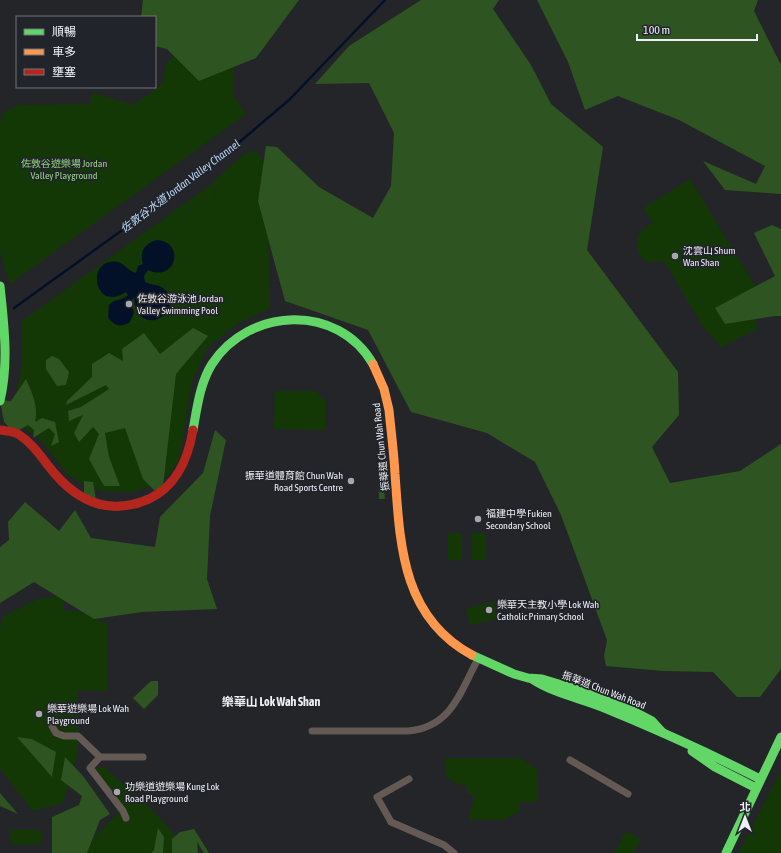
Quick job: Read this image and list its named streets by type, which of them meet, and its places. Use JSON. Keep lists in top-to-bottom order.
{
  "streets": {
    "main road": ["振華道 Chun Wah Road"]
  },
  "districts": ["樂華山 Lok Wah Shan"],
  "water": ["佐敦谷水道 Jordan Valley Channel"],
  "parks": ["佐敦谷遊樂場 Jordan Valley Playground"],
  "places": [
    "沈雲山 Shum Wan Shan",
    "佐敦谷游泳池 Jordan Valley Swimming Pool",
    "振華道體育館 Chun Wah Road Sports Centre",
    "福建中學 Fukien Secondary School",
    "樂華天主教小學 Lok Wah Catholic Primary School",
    "樂華遊樂場 Lok Wah Playground",
    "功樂道遊樂場 Kung Lok Road Playground"
  ],
  "legend": ["順暢", "車多", "壅塞"],
  "scale_bar": "100 m",
  "north": "top"
}
